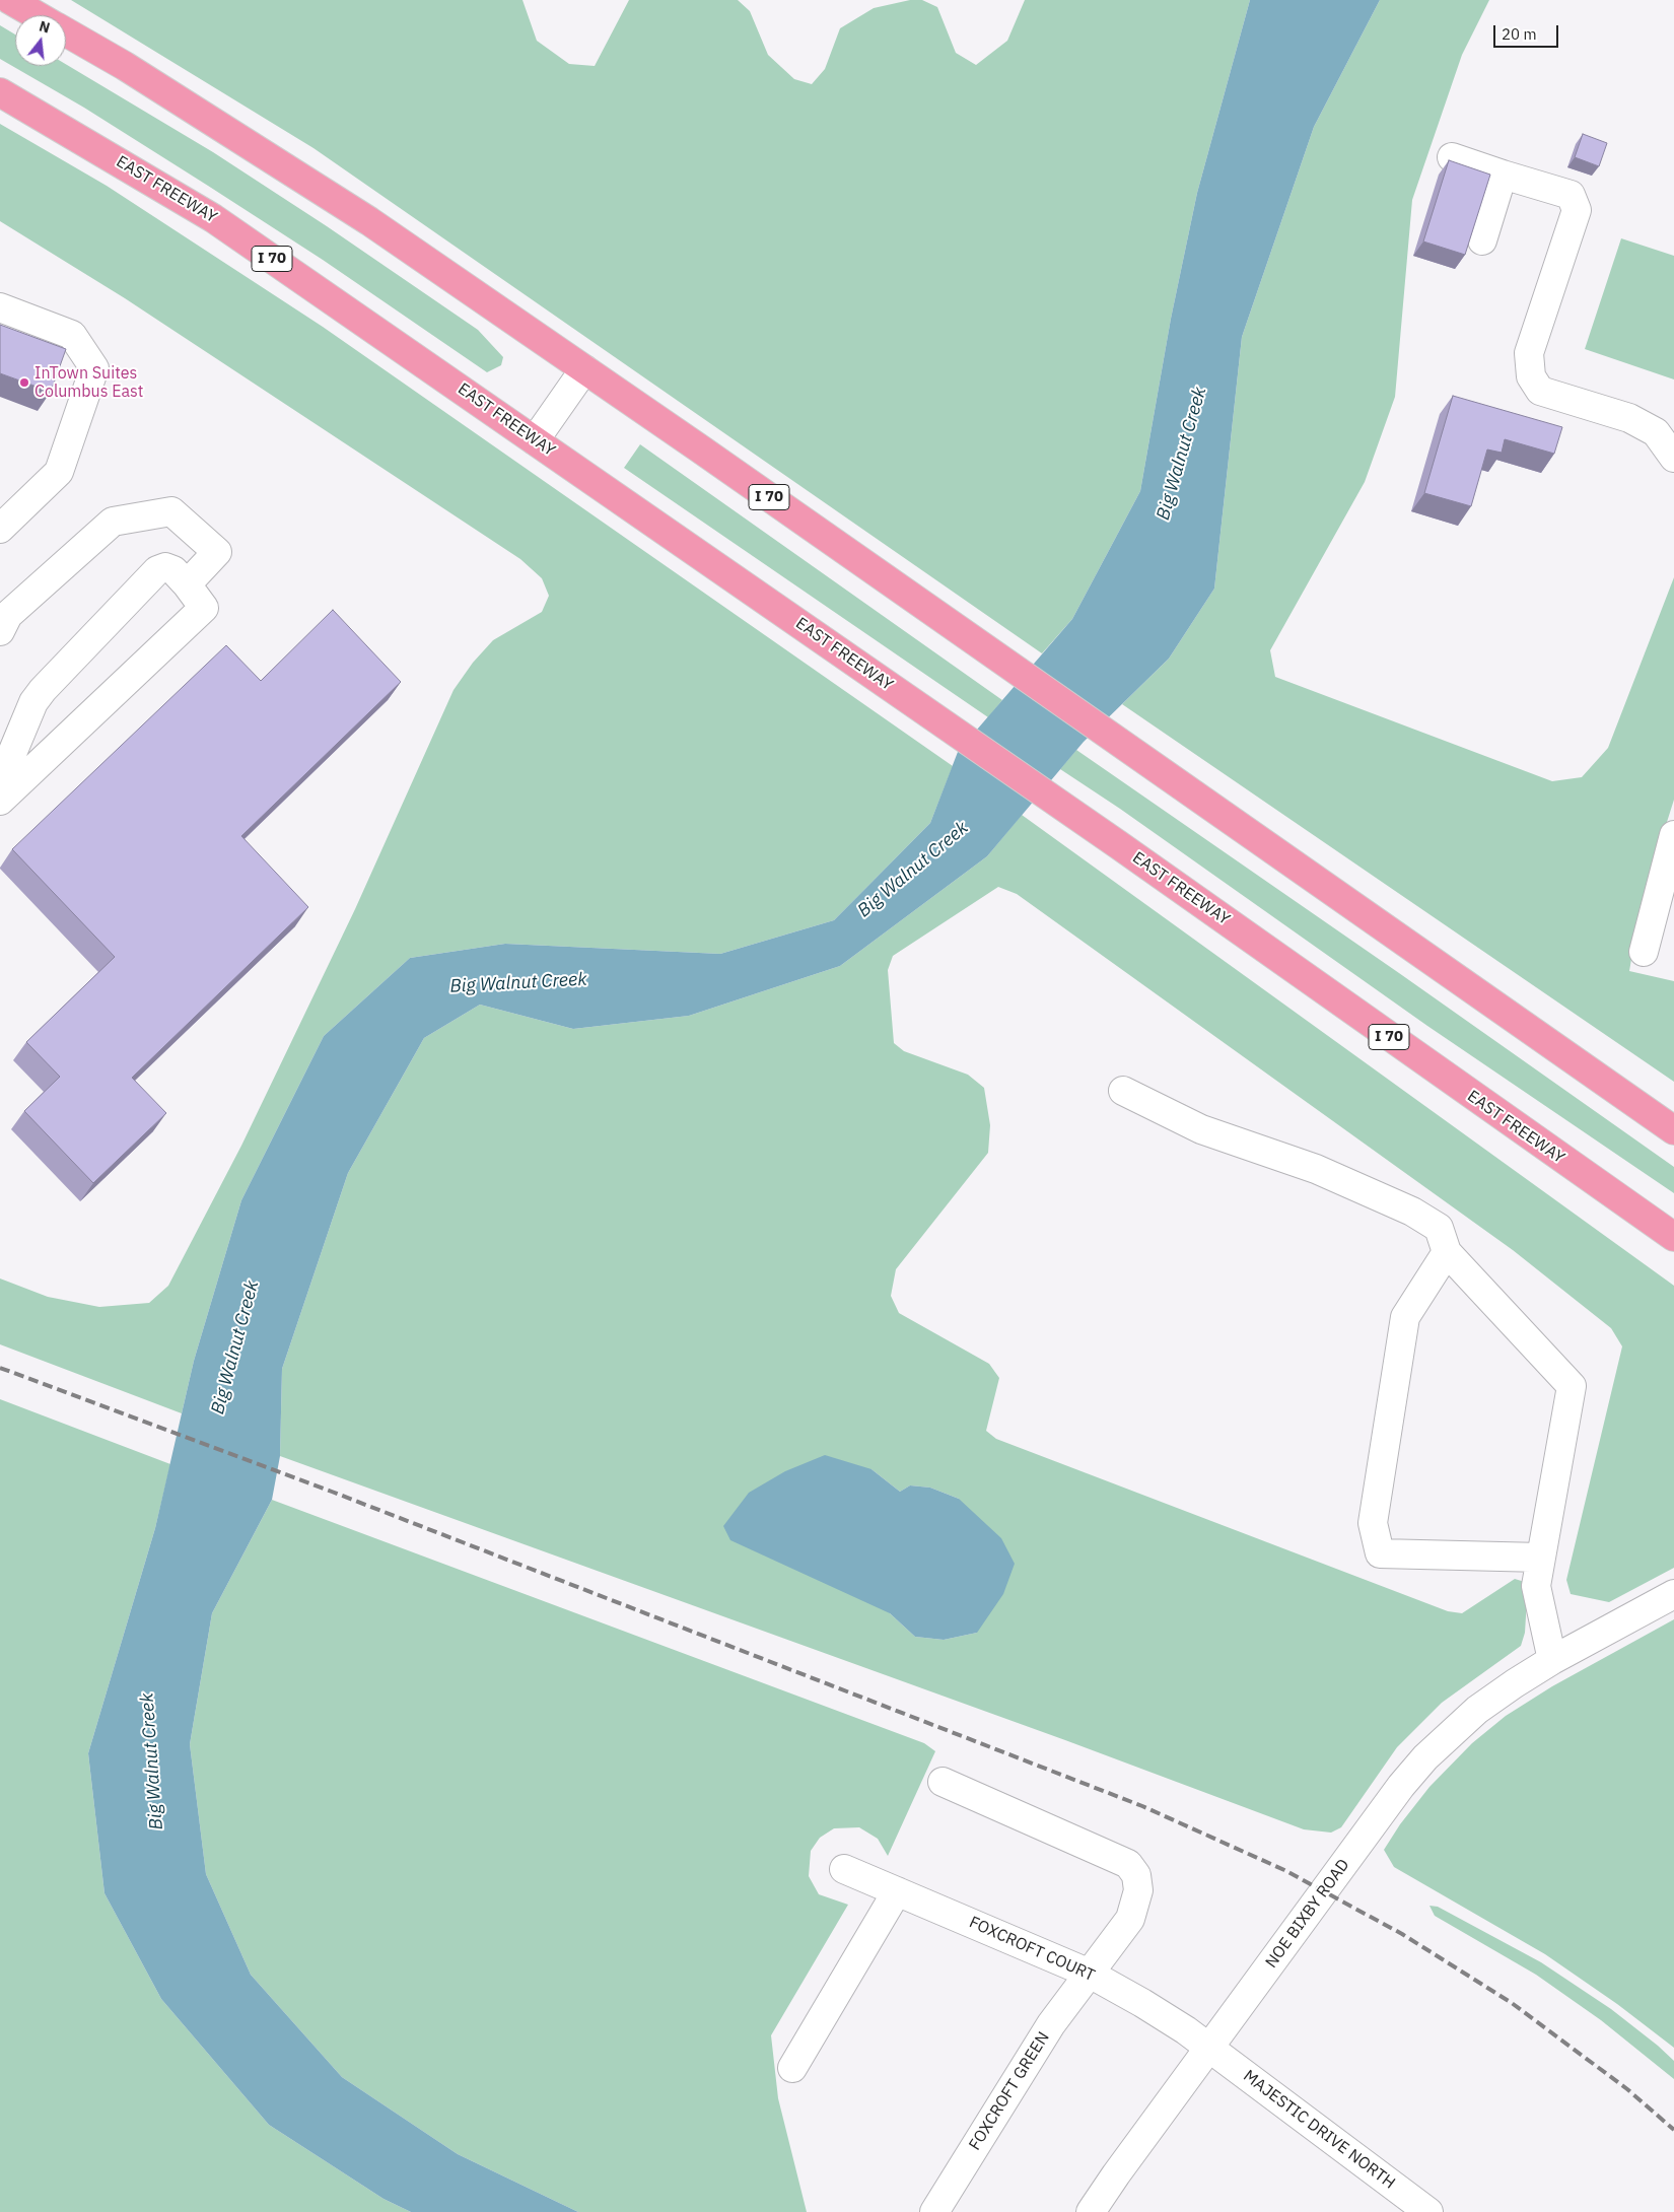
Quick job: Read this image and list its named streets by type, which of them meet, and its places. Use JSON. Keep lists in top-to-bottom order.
{
  "streets": {
    "highway": ["EAST FREEWAY", "I 70"],
    "street": [
      "NOE BIXBY ROAD",
      "FOXCROFT COURT",
      "FOXCROFT GREEN",
      "MAJESTIC DRIVE NORTH"
    ]
  },
  "crossings": [
    ["NOE BIXBY ROAD", "FOXCROFT COURT"],
    ["NOE BIXBY ROAD", "MAJESTIC DRIVE NORTH"],
    ["FOXCROFT COURT", "FOXCROFT GREEN"],
    ["FOXCROFT COURT", "MAJESTIC DRIVE NORTH"]
  ],
  "water": ["Big Walnut Creek"],
  "places": ["InTown Suites Columbus East"],
  "scale_bar": "20 m",
  "north": "top"
}
